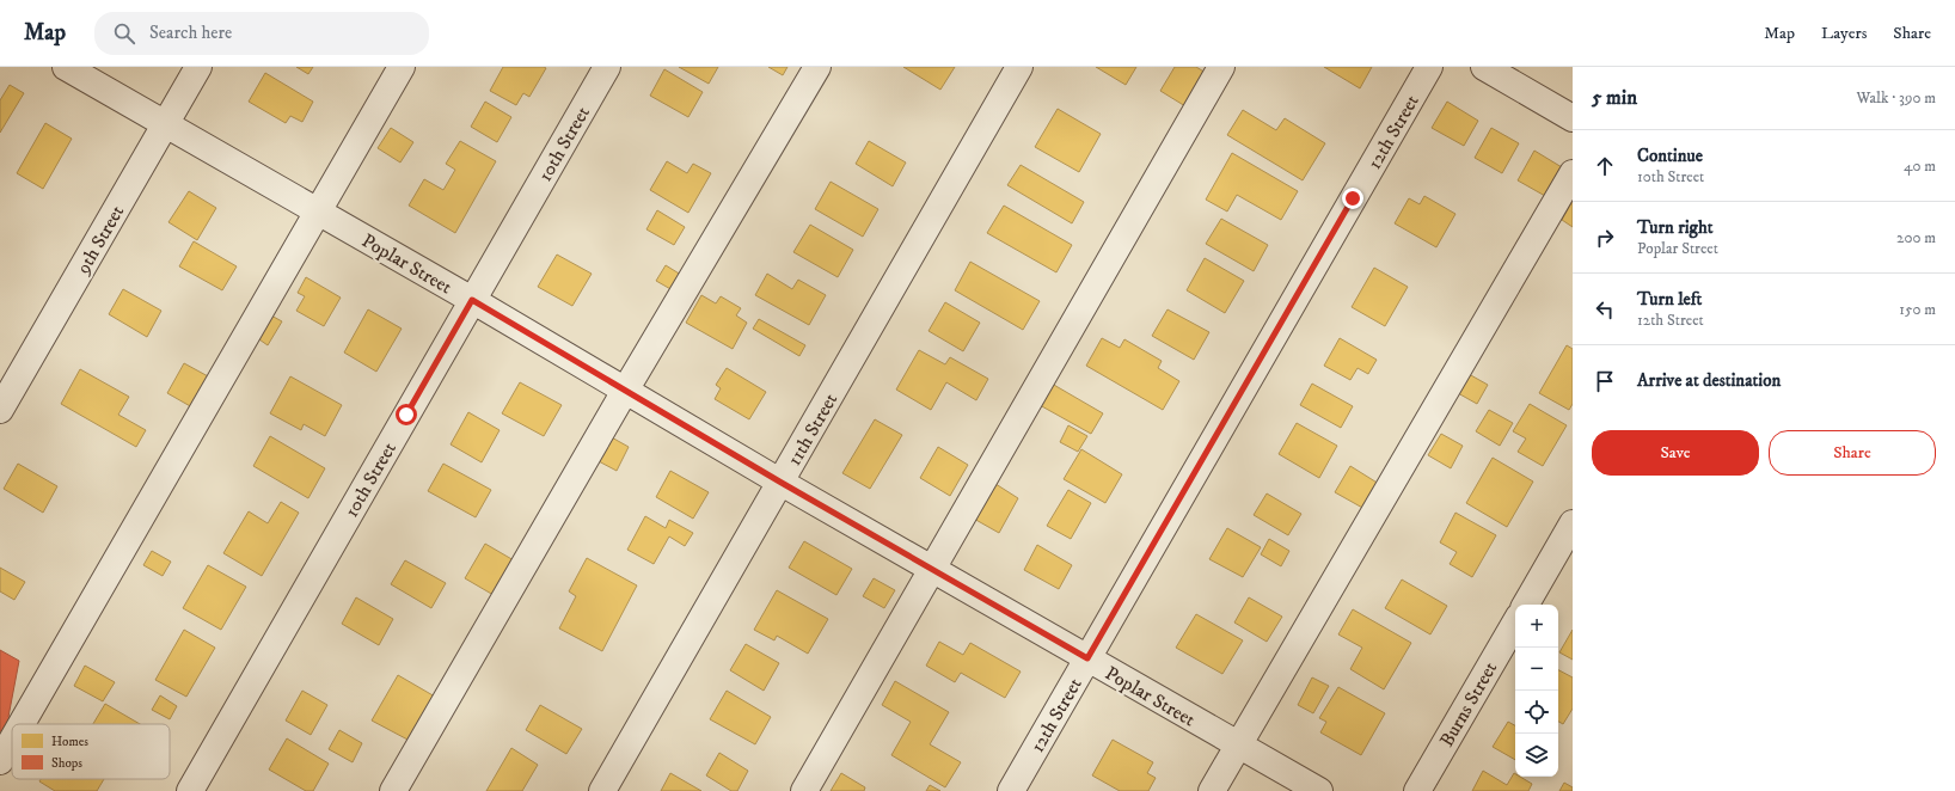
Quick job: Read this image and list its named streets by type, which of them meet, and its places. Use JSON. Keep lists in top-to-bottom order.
{
  "streets": {
    "street": [
      "12th Street",
      "10th Street",
      "9th Street",
      "Poplar Street",
      "11th Street",
      "Burns Street"
    ]
  },
  "crossings": [
    ["12th Street", "Poplar Street"],
    ["10th Street", "Poplar Street"],
    ["9th Street", "Poplar Street"],
    ["Poplar Street", "11th Street"]
  ],
  "legend": ["Homes", "Shops"],
  "page": {
    "header": "Map",
    "search": "Search here",
    "nav": ["Map", "Layers", "Share"],
    "heading": ["5 min", "Walk · 390 m"],
    "list": [
      ["Continue", "10th Street", "40 m"],
      ["Turn right", "Poplar Street", "200 m"],
      ["Turn left", "12th Street", "150 m"],
      "Arrive at destination"
    ],
    "buttons": ["Save", "Share"],
    "map_buttons": ["+", "−"]
  }
}
